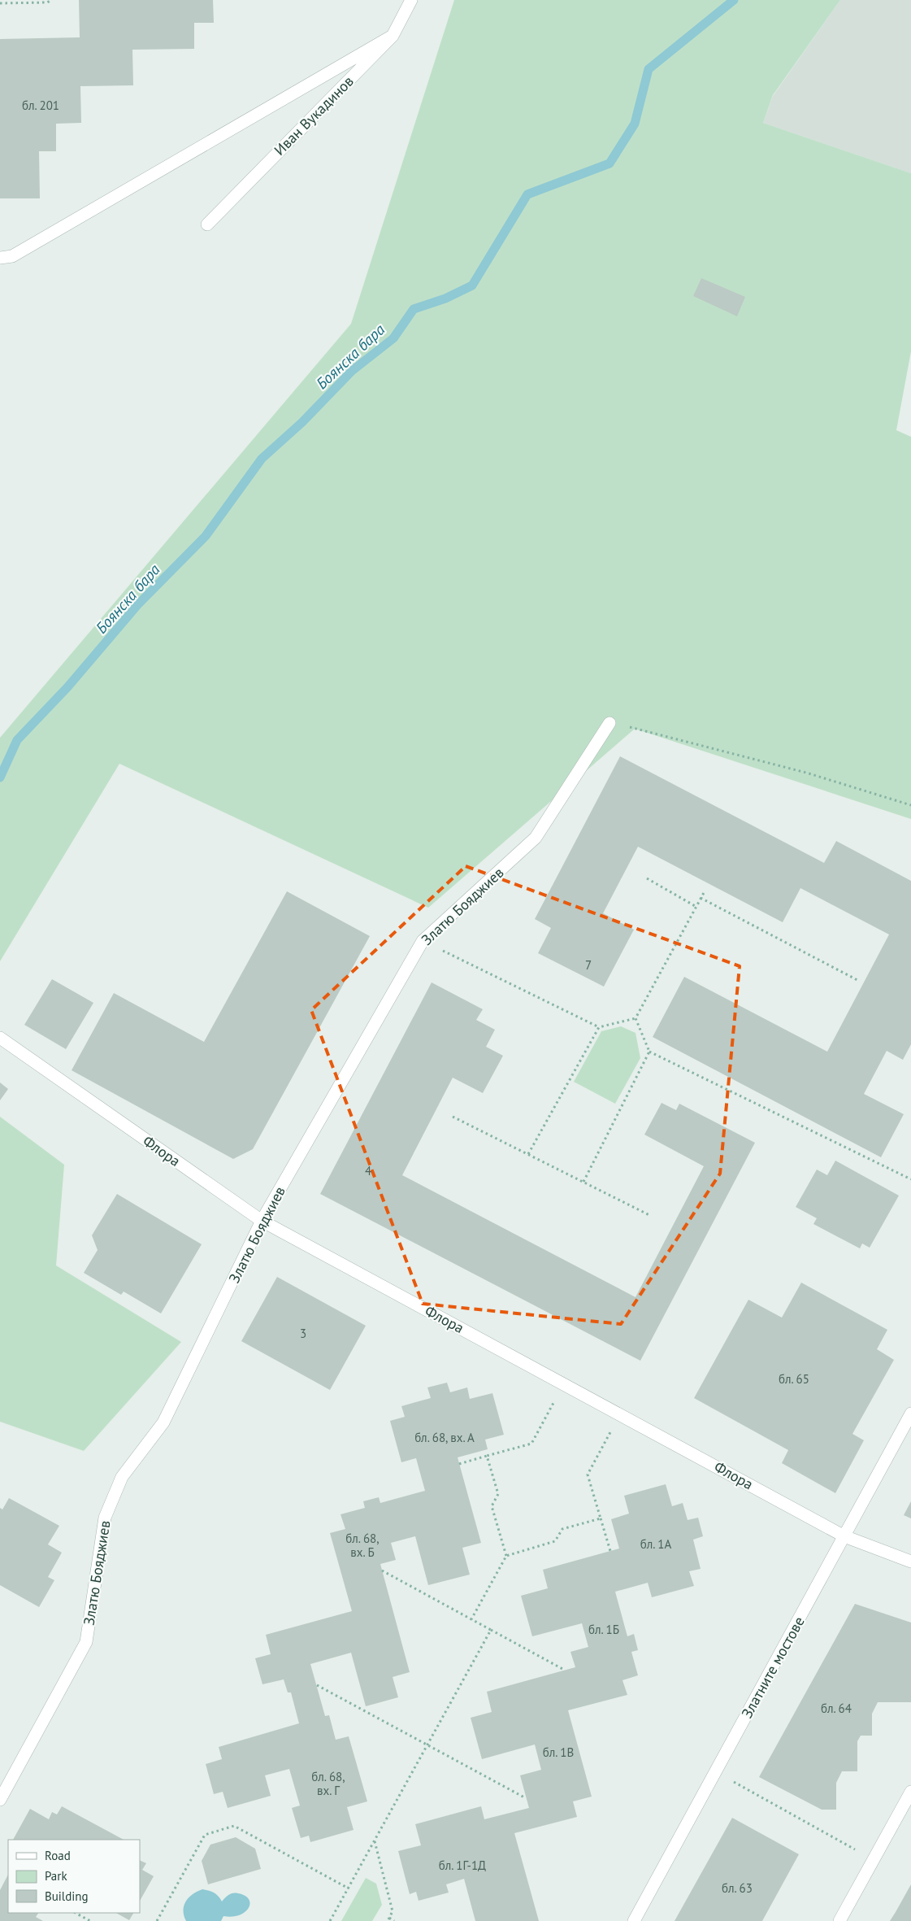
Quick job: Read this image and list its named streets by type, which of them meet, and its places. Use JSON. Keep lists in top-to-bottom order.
{
  "streets": {
    "street": [
      "Иван Вукадинов",
      "Златю Бояджиев",
      "Флора",
      "Златните мостове"
    ]
  },
  "crossings": [
    ["Златю Бояджиев", "Флора"],
    ["Флора", "Златните мостове"]
  ],
  "water": ["Боянска бара"],
  "house_numbers": [
    "бл. 201",
    "7",
    "4",
    "3",
    "бл. 65",
    "бл. 68, вх. А",
    "бл. 68, вх. Б",
    "бл. 1А",
    "бл. 1Б",
    "бл. 64",
    "бл. 1В",
    "бл. 68, вх. Г",
    "бл. 1Г-1Д",
    "бл. 63"
  ],
  "legend": ["Road", "Park", "Building"]
}
